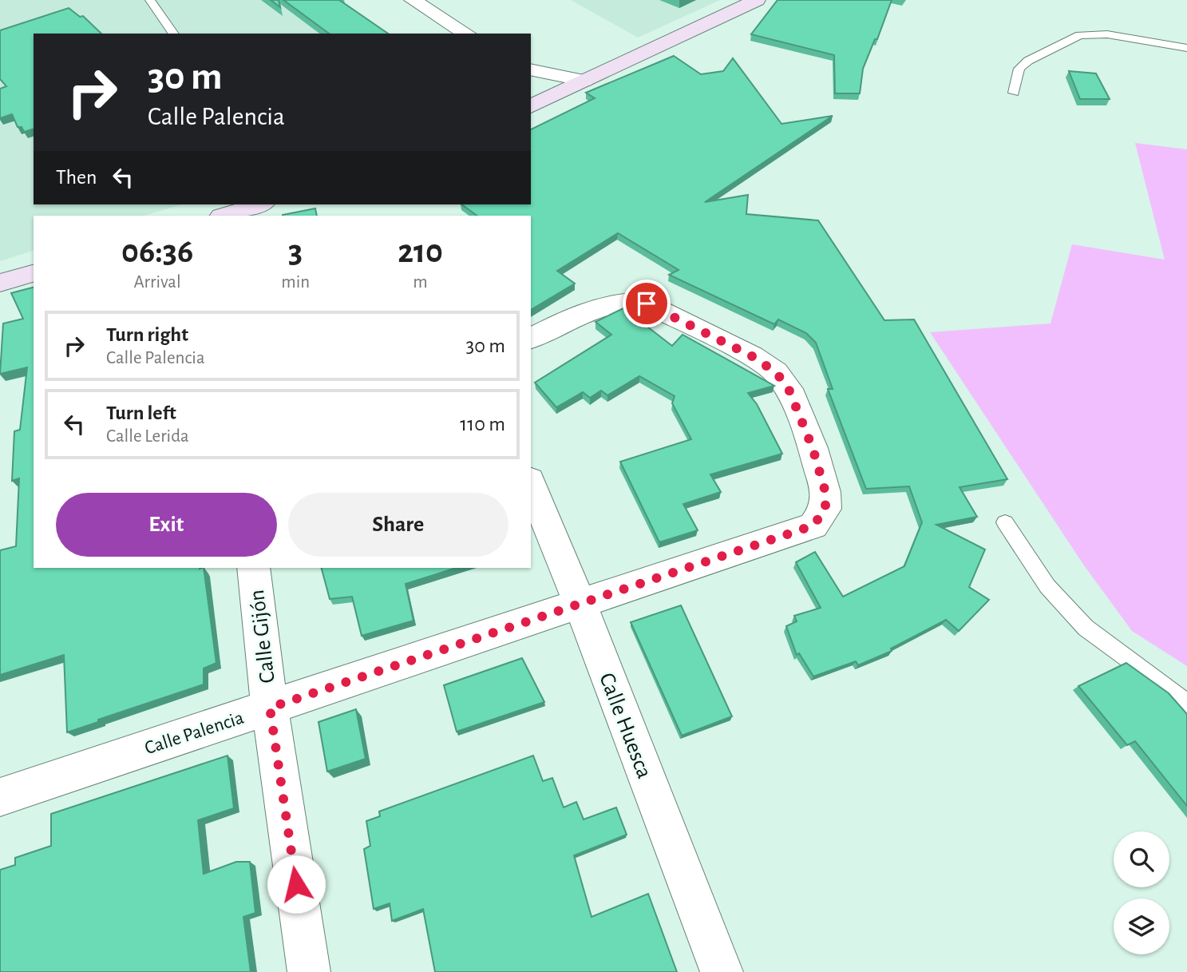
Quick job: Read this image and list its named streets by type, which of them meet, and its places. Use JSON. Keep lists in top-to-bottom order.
{
  "streets": {
    "street": ["Calle Gijón", "Calle Huesca", "Calle Palencia"]
  },
  "crossings": [
    ["Calle Gijón", "Calle Palencia"],
    ["Calle Huesca", "Calle Palencia"]
  ],
  "page": {
    "turn": ["30 m", "Calle Palencia"],
    "then": "Then",
    "eta": [
      "06:36",
      "Arrival",
      "3",
      "min",
      "210",
      "m"
    ],
    "list": [
      {
        "name": "Turn right",
        "note": "Calle Palencia",
        "value": "30 m"
      },
      {
        "name": "Turn left",
        "note": "Calle Lerida",
        "value": "110 m"
      }
    ],
    "buttons": ["Exit", "Share"]
  }
}
